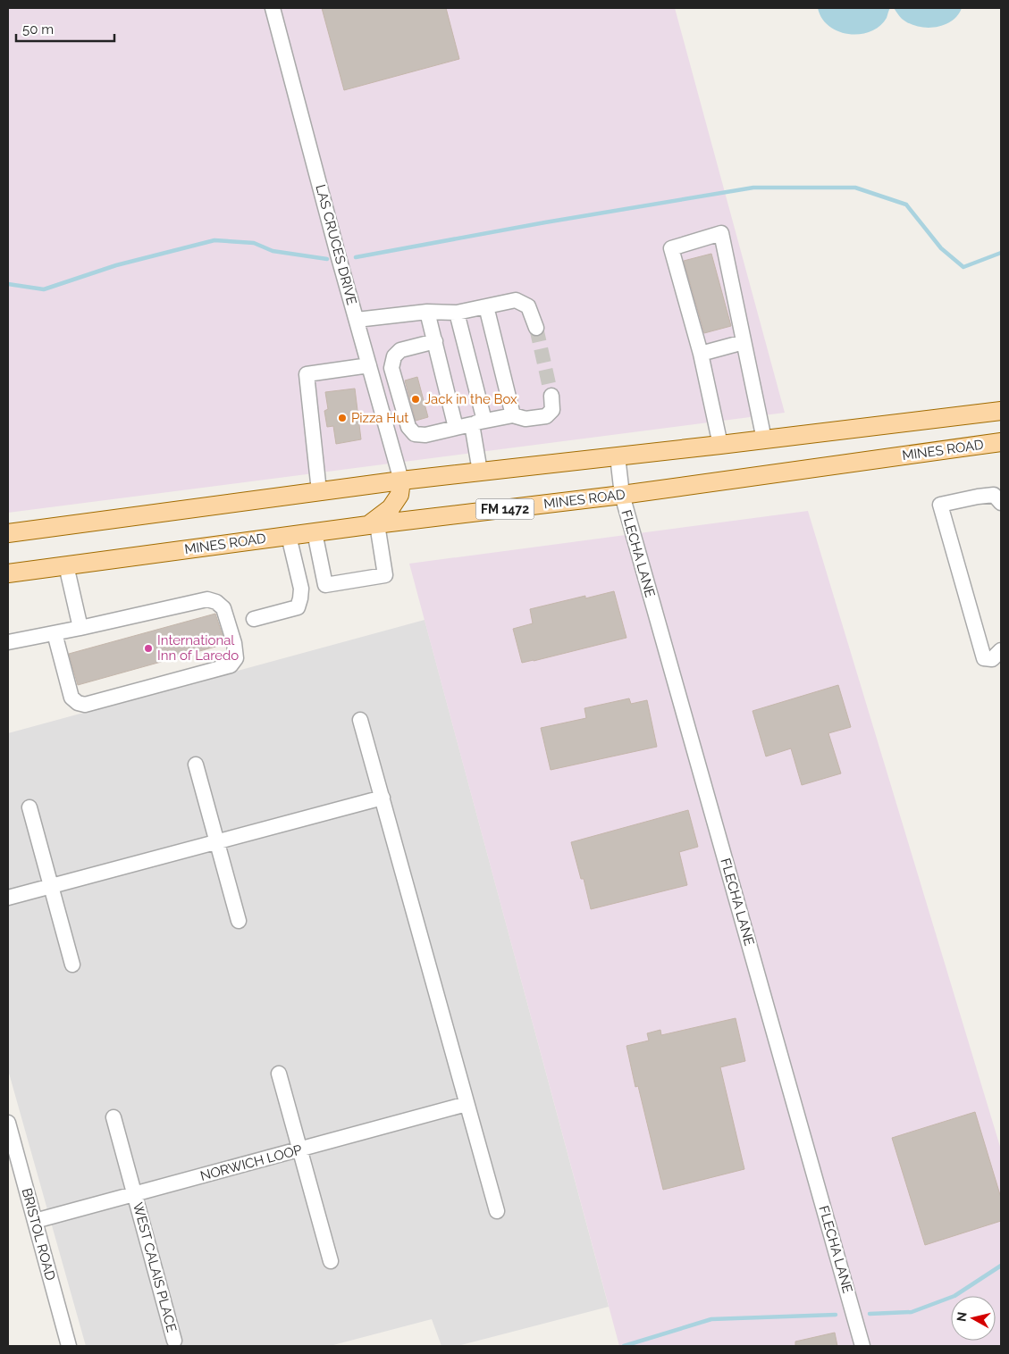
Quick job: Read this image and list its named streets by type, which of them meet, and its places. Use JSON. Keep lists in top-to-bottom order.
{
  "streets": {
    "main road": ["MINES ROAD", "FM 1472"],
    "street": [
      "LAS CRUCES DRIVE",
      "FLECHA LANE",
      "NORWICH LOOP",
      "BRISTOL ROAD",
      "WEST CALAIS PLACE"
    ]
  },
  "crossings": [
    ["MINES ROAD", "FLECHA LANE"],
    ["NORWICH LOOP", "BRISTOL ROAD"],
    ["NORWICH LOOP", "WEST CALAIS PLACE"]
  ],
  "places": ["Jack in the Box", "Pizza Hut", "International Inn of Laredo"],
  "scale_bar": "50 m",
  "north": "left"
}
